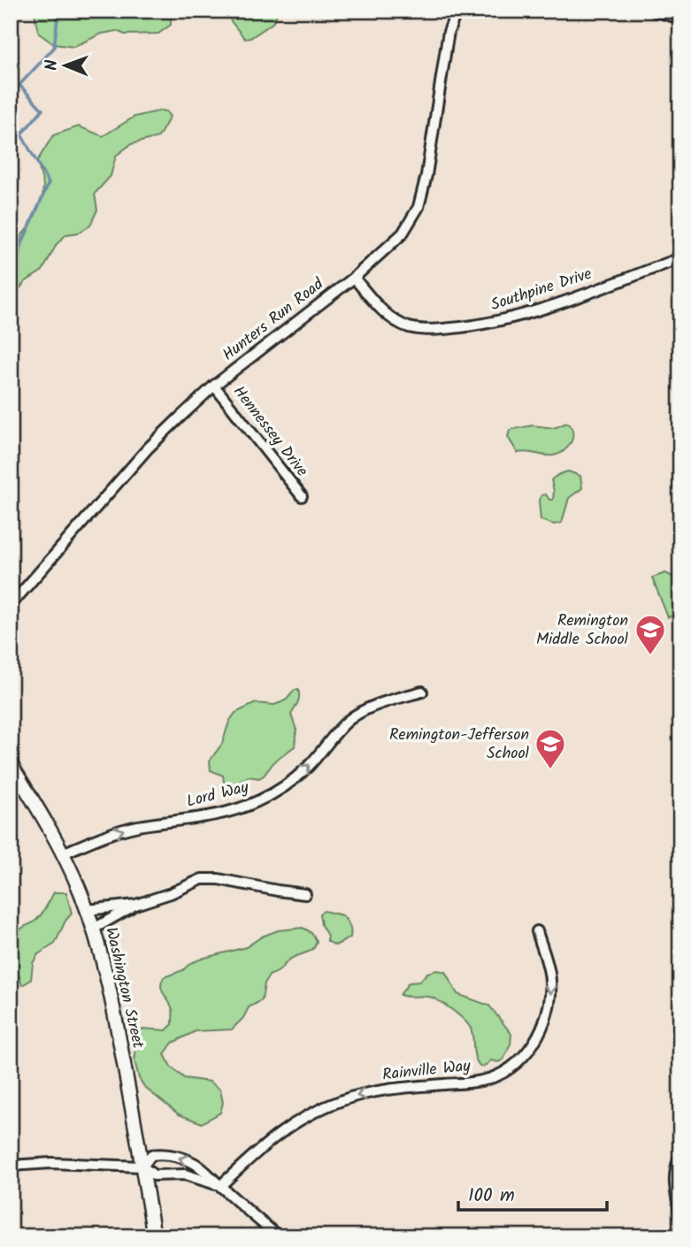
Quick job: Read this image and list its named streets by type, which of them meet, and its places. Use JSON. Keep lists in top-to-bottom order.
{
  "streets": {
    "main road": ["Washington Street"],
    "street": [
      "Southpine Drive",
      "Hunters Run Road",
      "Hennessey Drive",
      "Lord Way",
      "Rainville Way"
    ]
  },
  "crossings": [
    ["Southpine Drive", "Hunters Run Road"],
    ["Hunters Run Road", "Hennessey Drive"],
    ["Lord Way", "Washington Street"]
  ],
  "one_way": ["Rainville Way"],
  "places": {
    "school or university": ["Remington Middle School", "Remington-Jefferson School"]
  },
  "scale_bar": "100 m",
  "north": "left"
}
